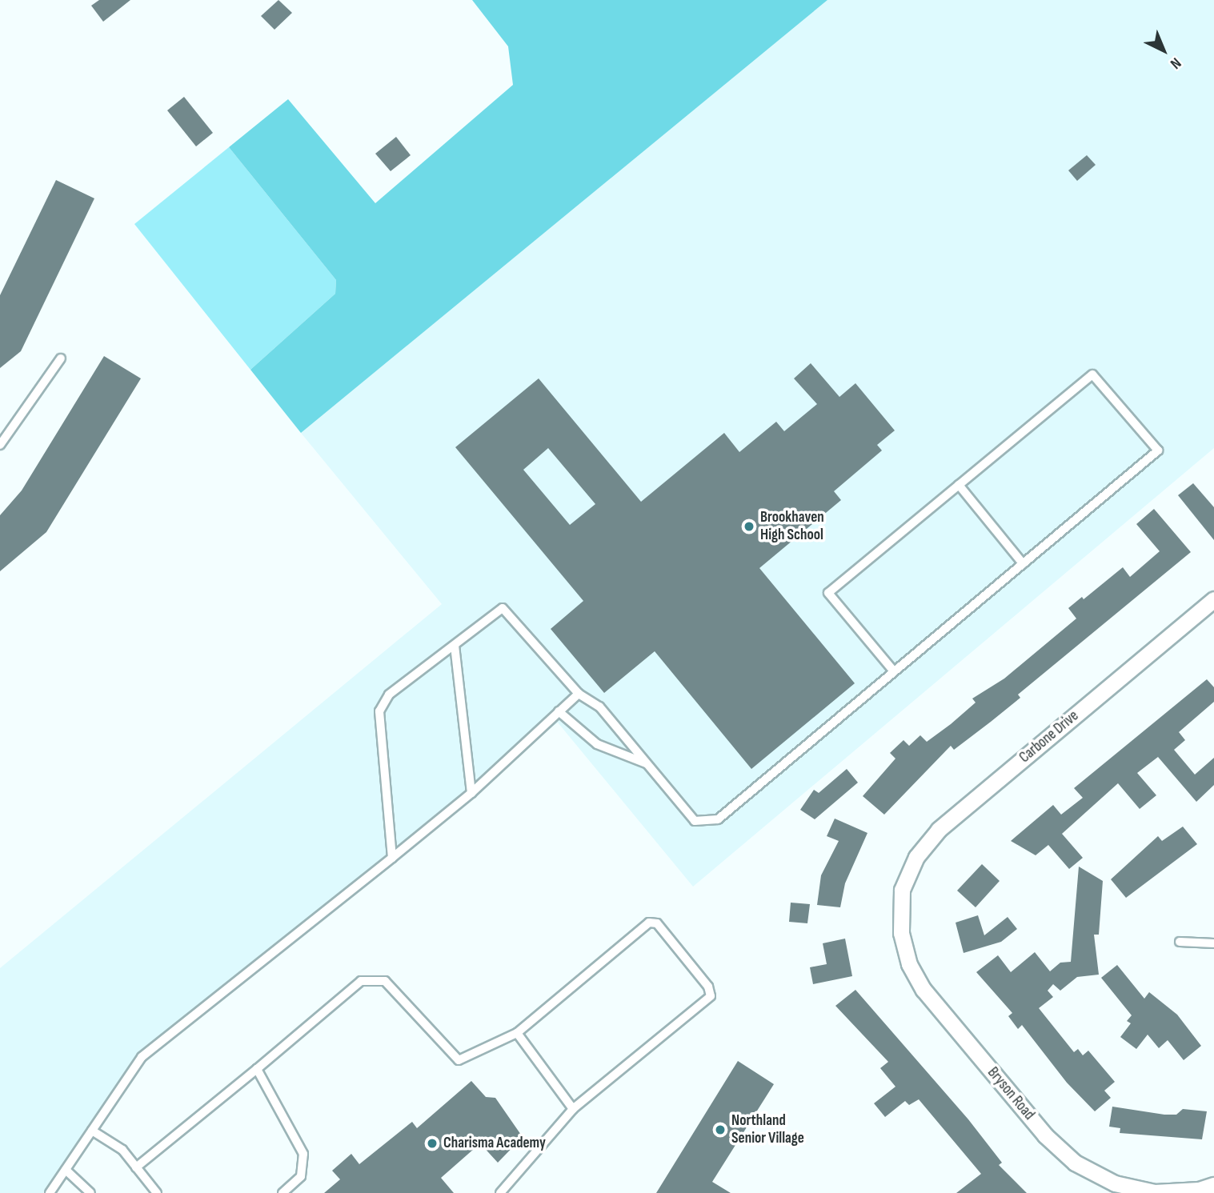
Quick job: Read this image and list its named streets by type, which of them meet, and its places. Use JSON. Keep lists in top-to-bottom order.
{
  "streets": {
    "street": ["Carbone Drive", "Bryson Road"]
  },
  "crossings": [
    ["Carbone Drive", "Bryson Road"]
  ],
  "places": ["Brookhaven High School", "Northland Senior Village", "Charisma Academy"],
  "north": "bottom right"
}
